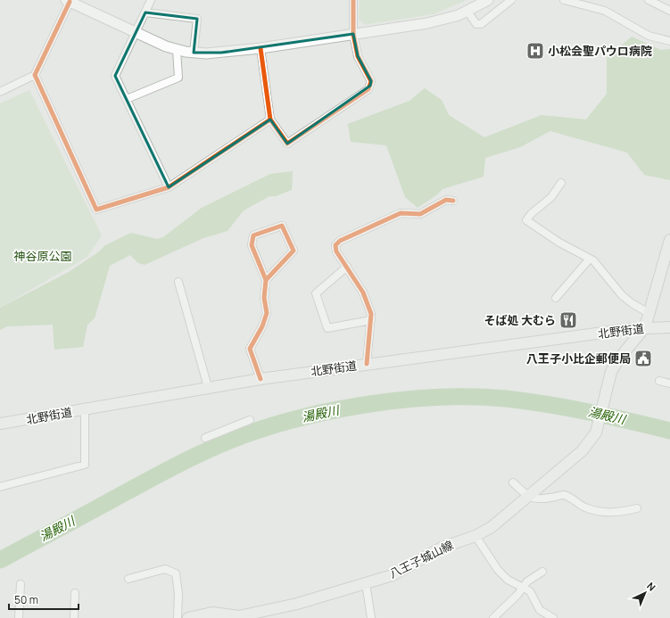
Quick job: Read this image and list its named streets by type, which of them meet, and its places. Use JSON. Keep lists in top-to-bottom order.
{
  "streets": {
    "main road": ["北野街道", "八王子城山線"]
  },
  "crossings": [
    ["北野街道", "八王子城山線"]
  ],
  "water": ["湯殿川"],
  "parks": ["神谷原公園"],
  "places": {
    "hospital": ["小松会聖パウロ病院"],
    "restaurant": ["そば処 大むら"],
    "public building": ["八王子小比企郵便局"]
  },
  "scale_bar": "50 m",
  "north": "top right"
}
